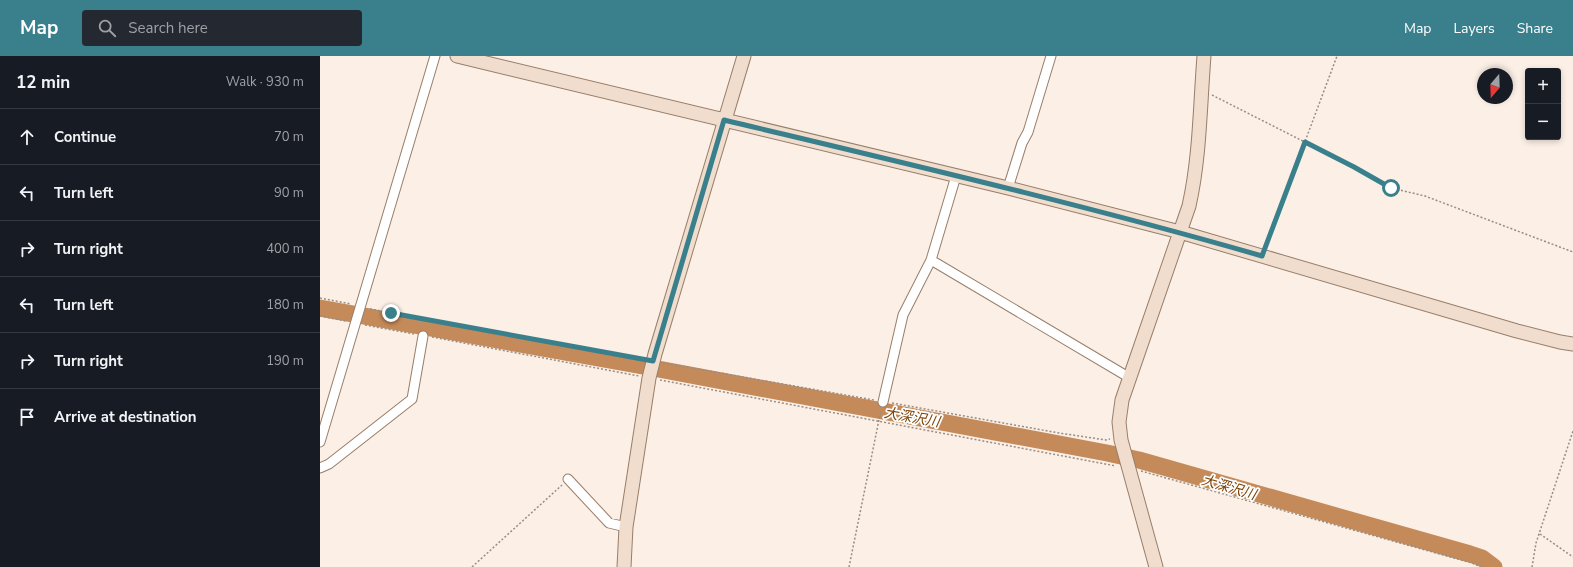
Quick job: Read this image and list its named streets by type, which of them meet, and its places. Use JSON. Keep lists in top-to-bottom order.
{
  "water": ["大深沢川"],
  "north": "bottom",
  "page": {
    "header": "Map",
    "search": "Search here",
    "nav": ["Map", "Layers", "Share"],
    "heading": ["12 min", "Walk · 930 m"],
    "map_buttons": ["+", "−"],
    "list": [
      ["Continue", "70 m"],
      ["Turn left", "90 m"],
      ["Turn right", "400 m"],
      ["Turn left", "180 m"],
      ["Turn right", "190 m"],
      "Arrive at destination"
    ]
  }
}
